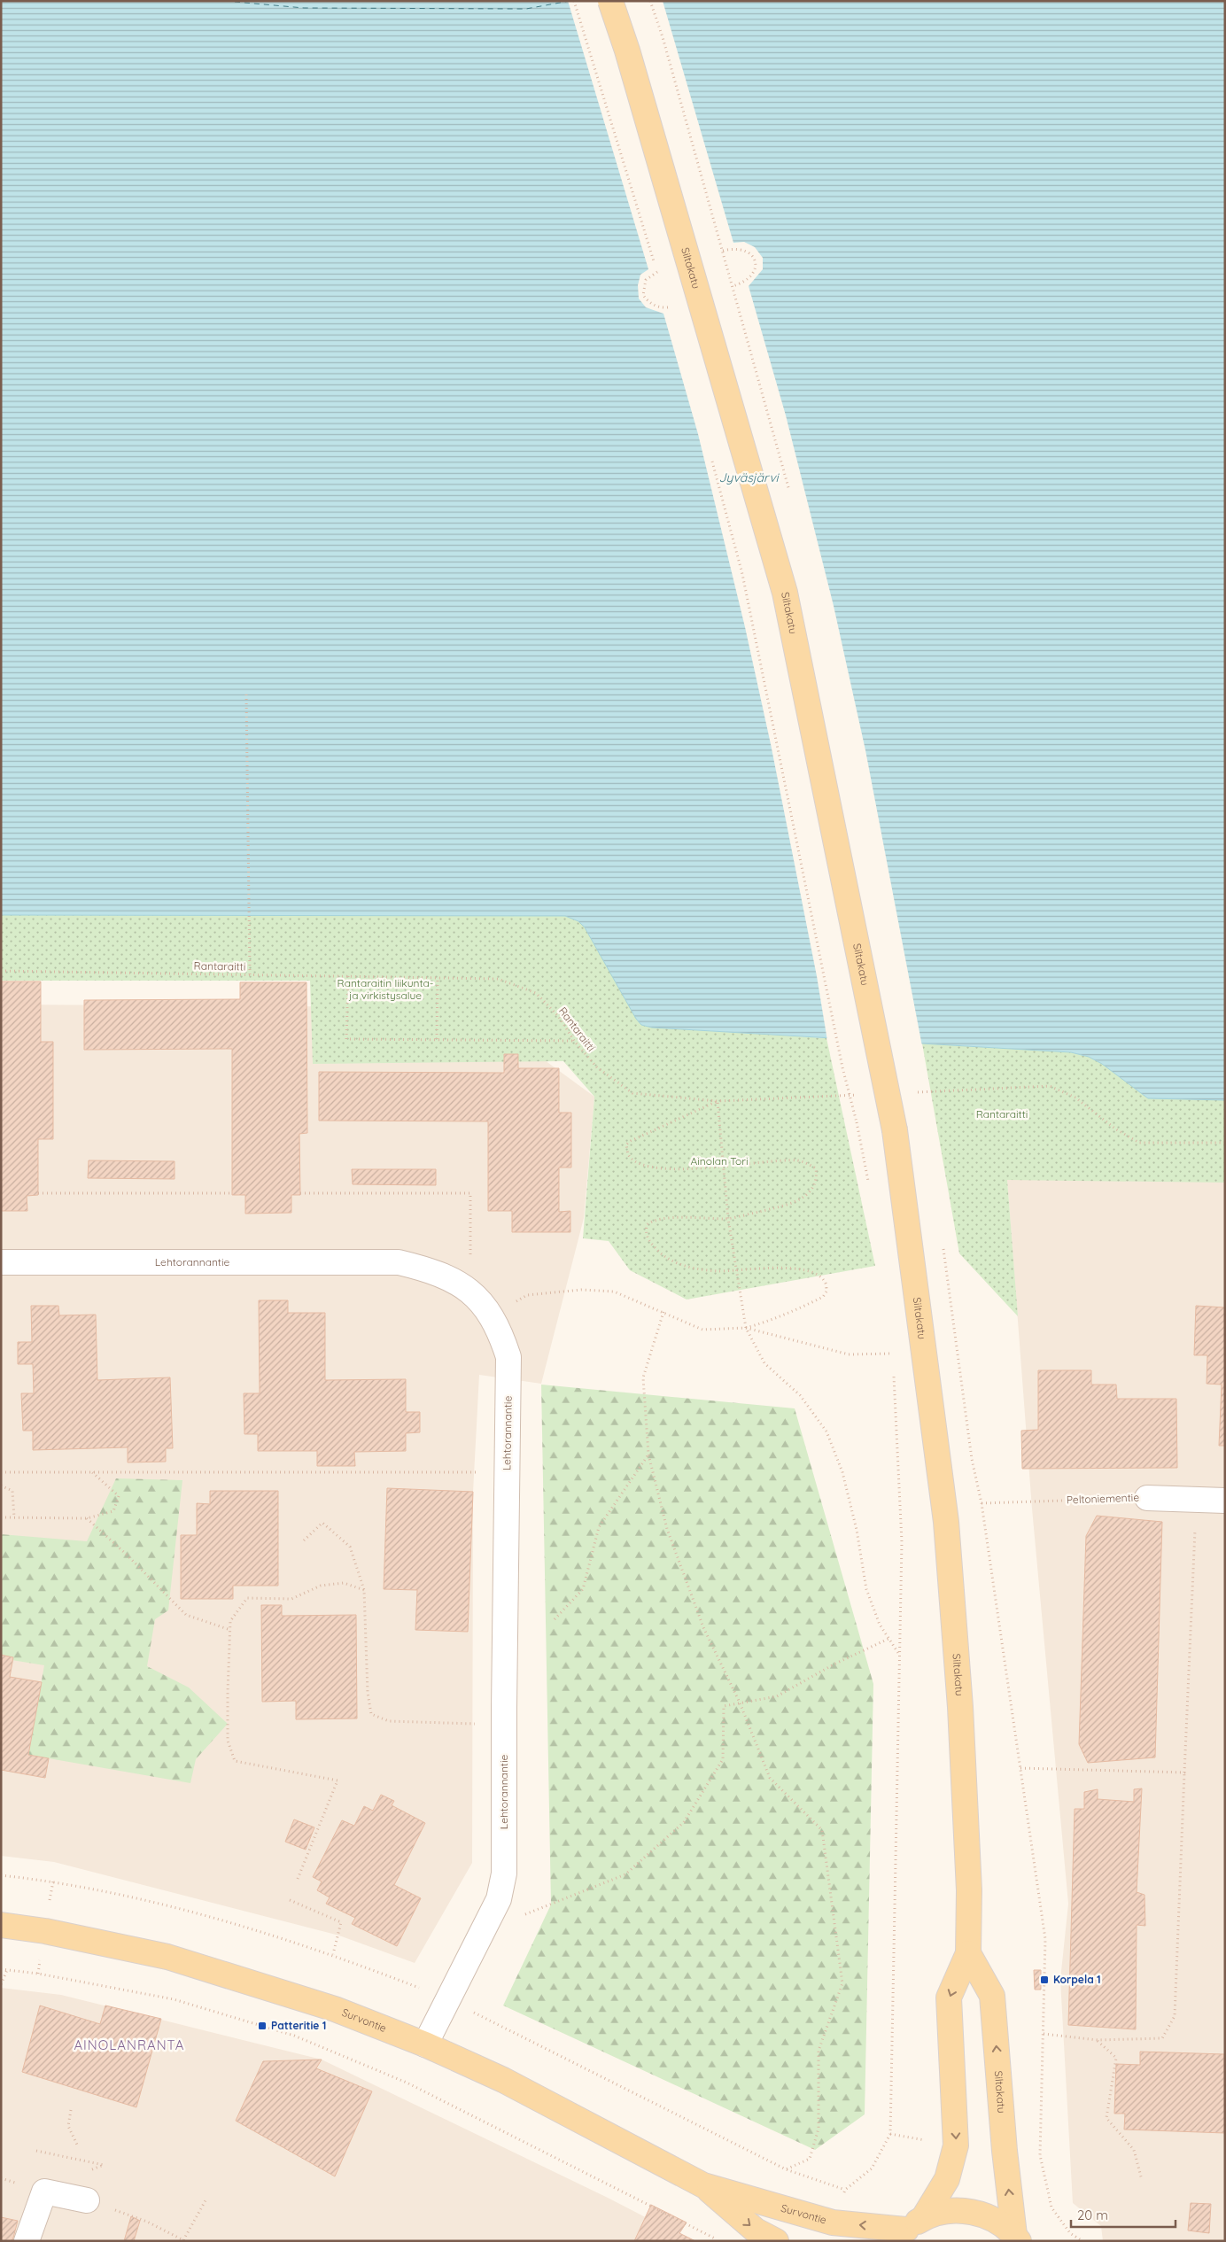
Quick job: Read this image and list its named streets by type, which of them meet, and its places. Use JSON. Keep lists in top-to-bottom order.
{
  "streets": {
    "main road": ["Siltakatu", "Survontie"],
    "street": ["Lehtorannantie", "Peltoniementie"],
    "path": ["Rantaraitti"]
  },
  "crossings": [
    ["Siltakatu", "Survontie"],
    ["Lehtorannantie", "Survontie"]
  ],
  "districts": ["AINOLANRANTA"],
  "water": ["Jyväsjärvi"],
  "parks": ["Rantaraitin liikunta- ja virkistysalue", "Rantaraitti", "Ainolan Tori"],
  "places": {
    "transit": ["Korpela 1", "Patteritie 1"]
  },
  "scale_bar": "20 m"
}
